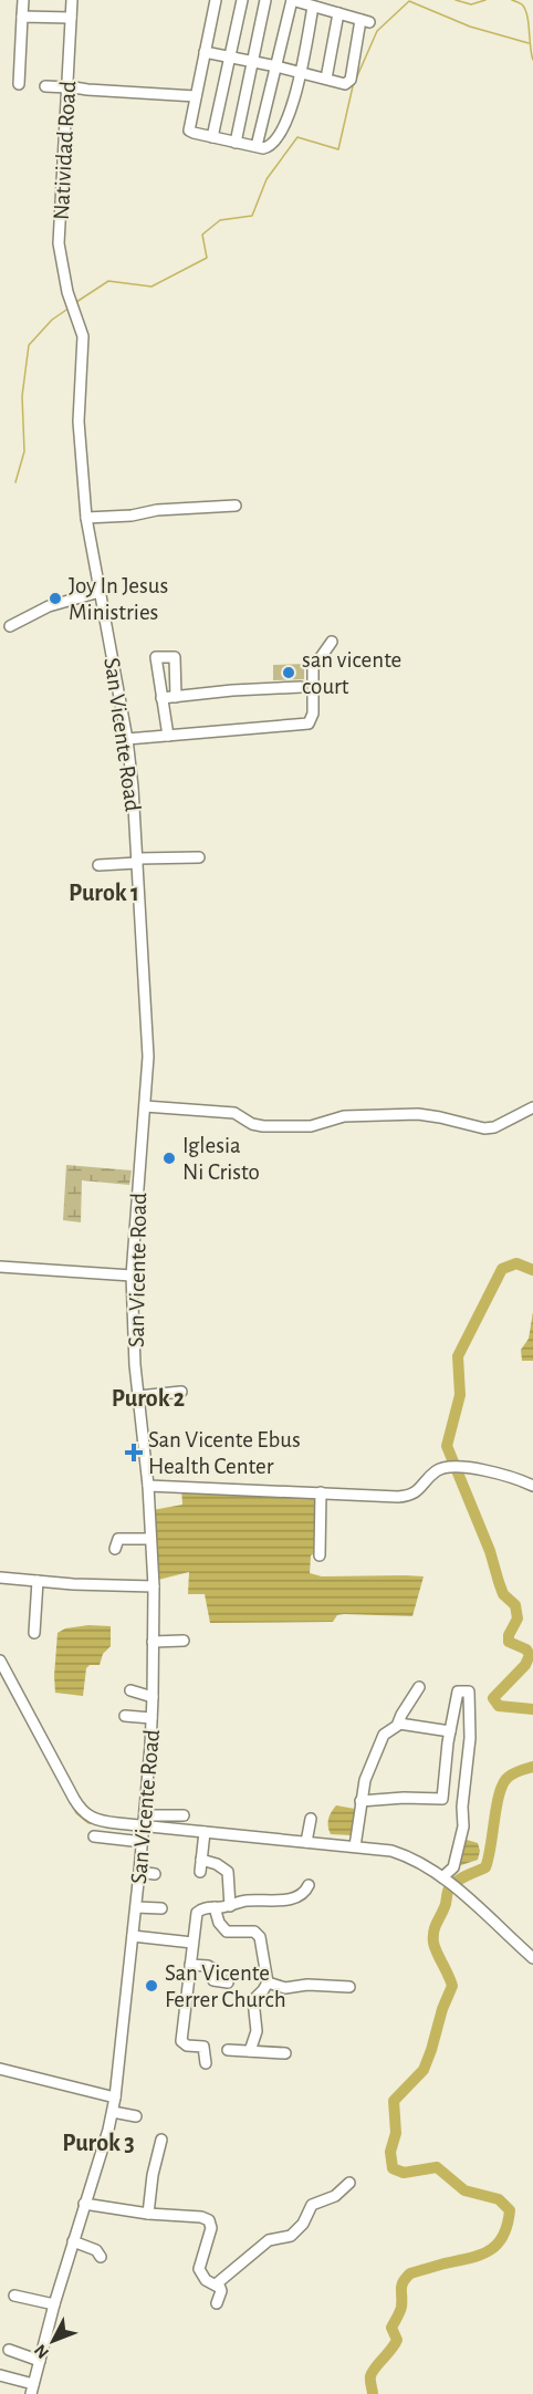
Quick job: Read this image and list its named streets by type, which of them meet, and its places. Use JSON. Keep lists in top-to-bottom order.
{
  "streets": {
    "street": ["Natividad Road", "San Vicente Road"]
  },
  "crossings": [
    ["Natividad Road", "San Vicente Road"]
  ],
  "districts": ["Purok 1", "Purok 2", "Purok 3"],
  "places": {
    "other": [
      "Joy In Jesus Ministries",
      "san vicente court",
      "Iglesia Ni Cristo",
      "San Vicente Ferrer Church"
    ],
    "health": ["San Vicente Ebus Health Center"]
  },
  "north": "bottom left"
}
